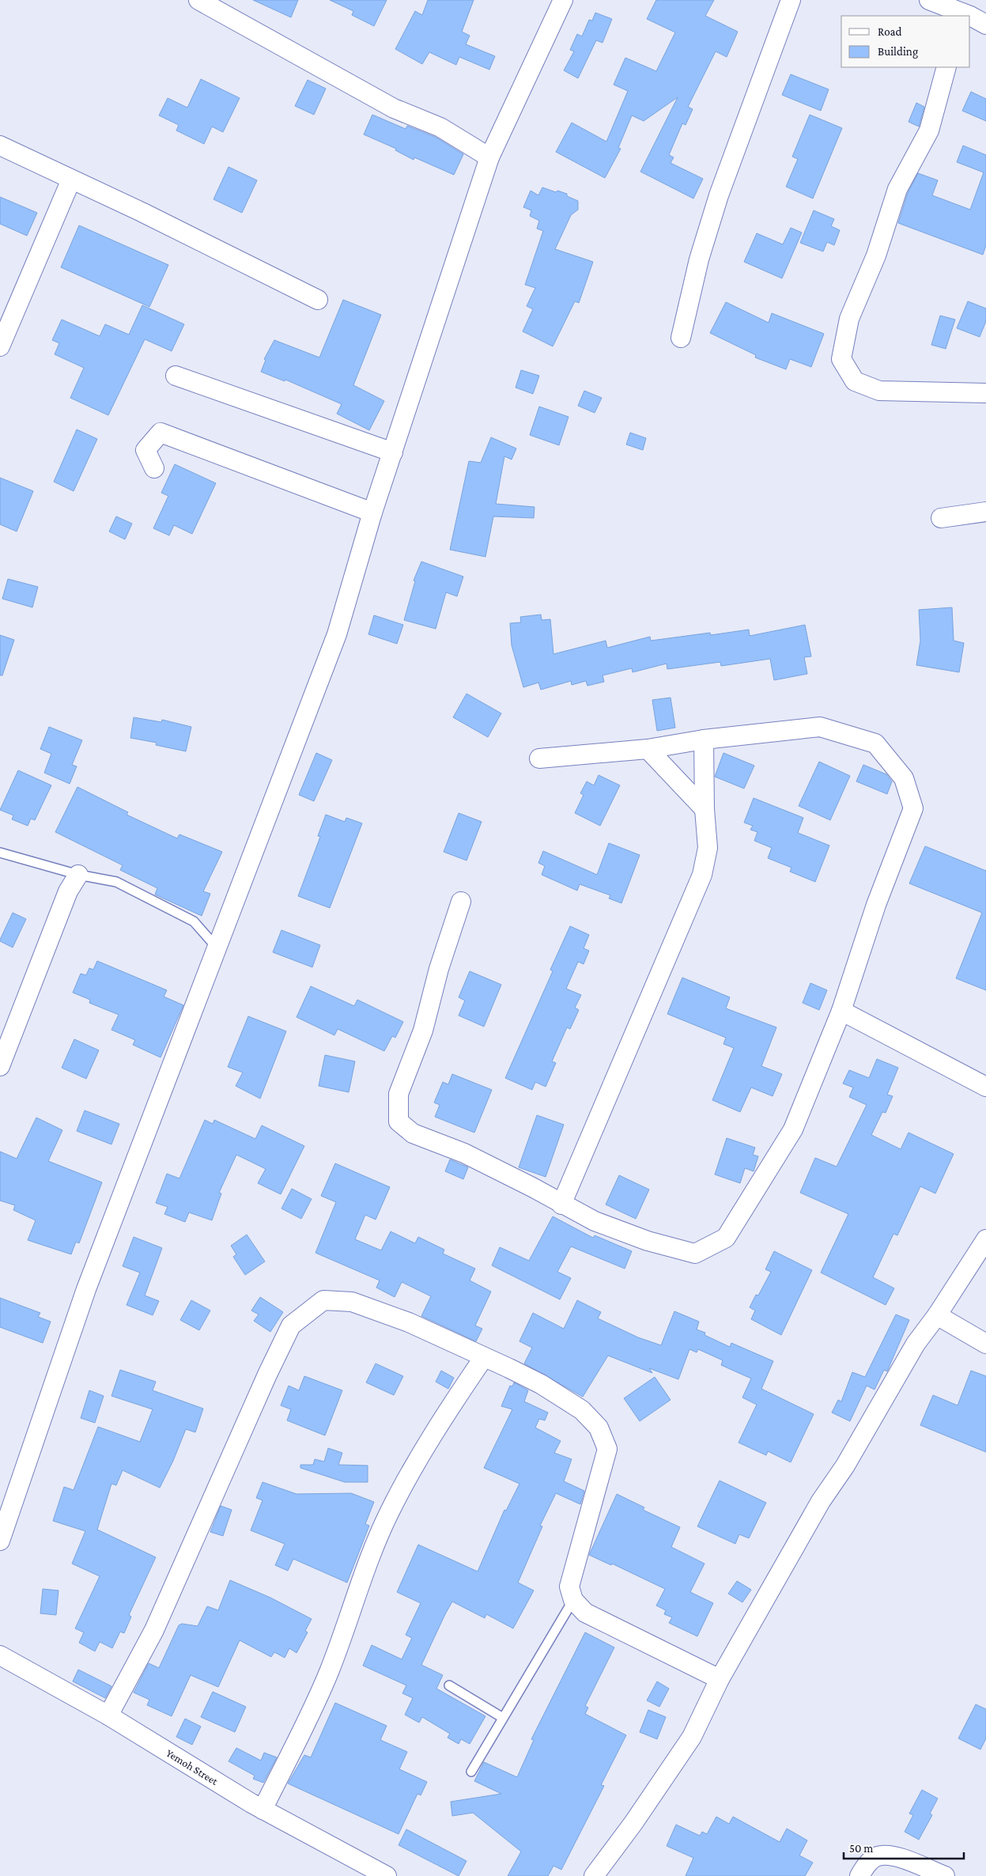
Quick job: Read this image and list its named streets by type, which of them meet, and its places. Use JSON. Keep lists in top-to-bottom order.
{
  "streets": {
    "street": ["Yemoh Street"]
  },
  "legend": ["Road", "Building"],
  "scale_bar": "50 m"
}
